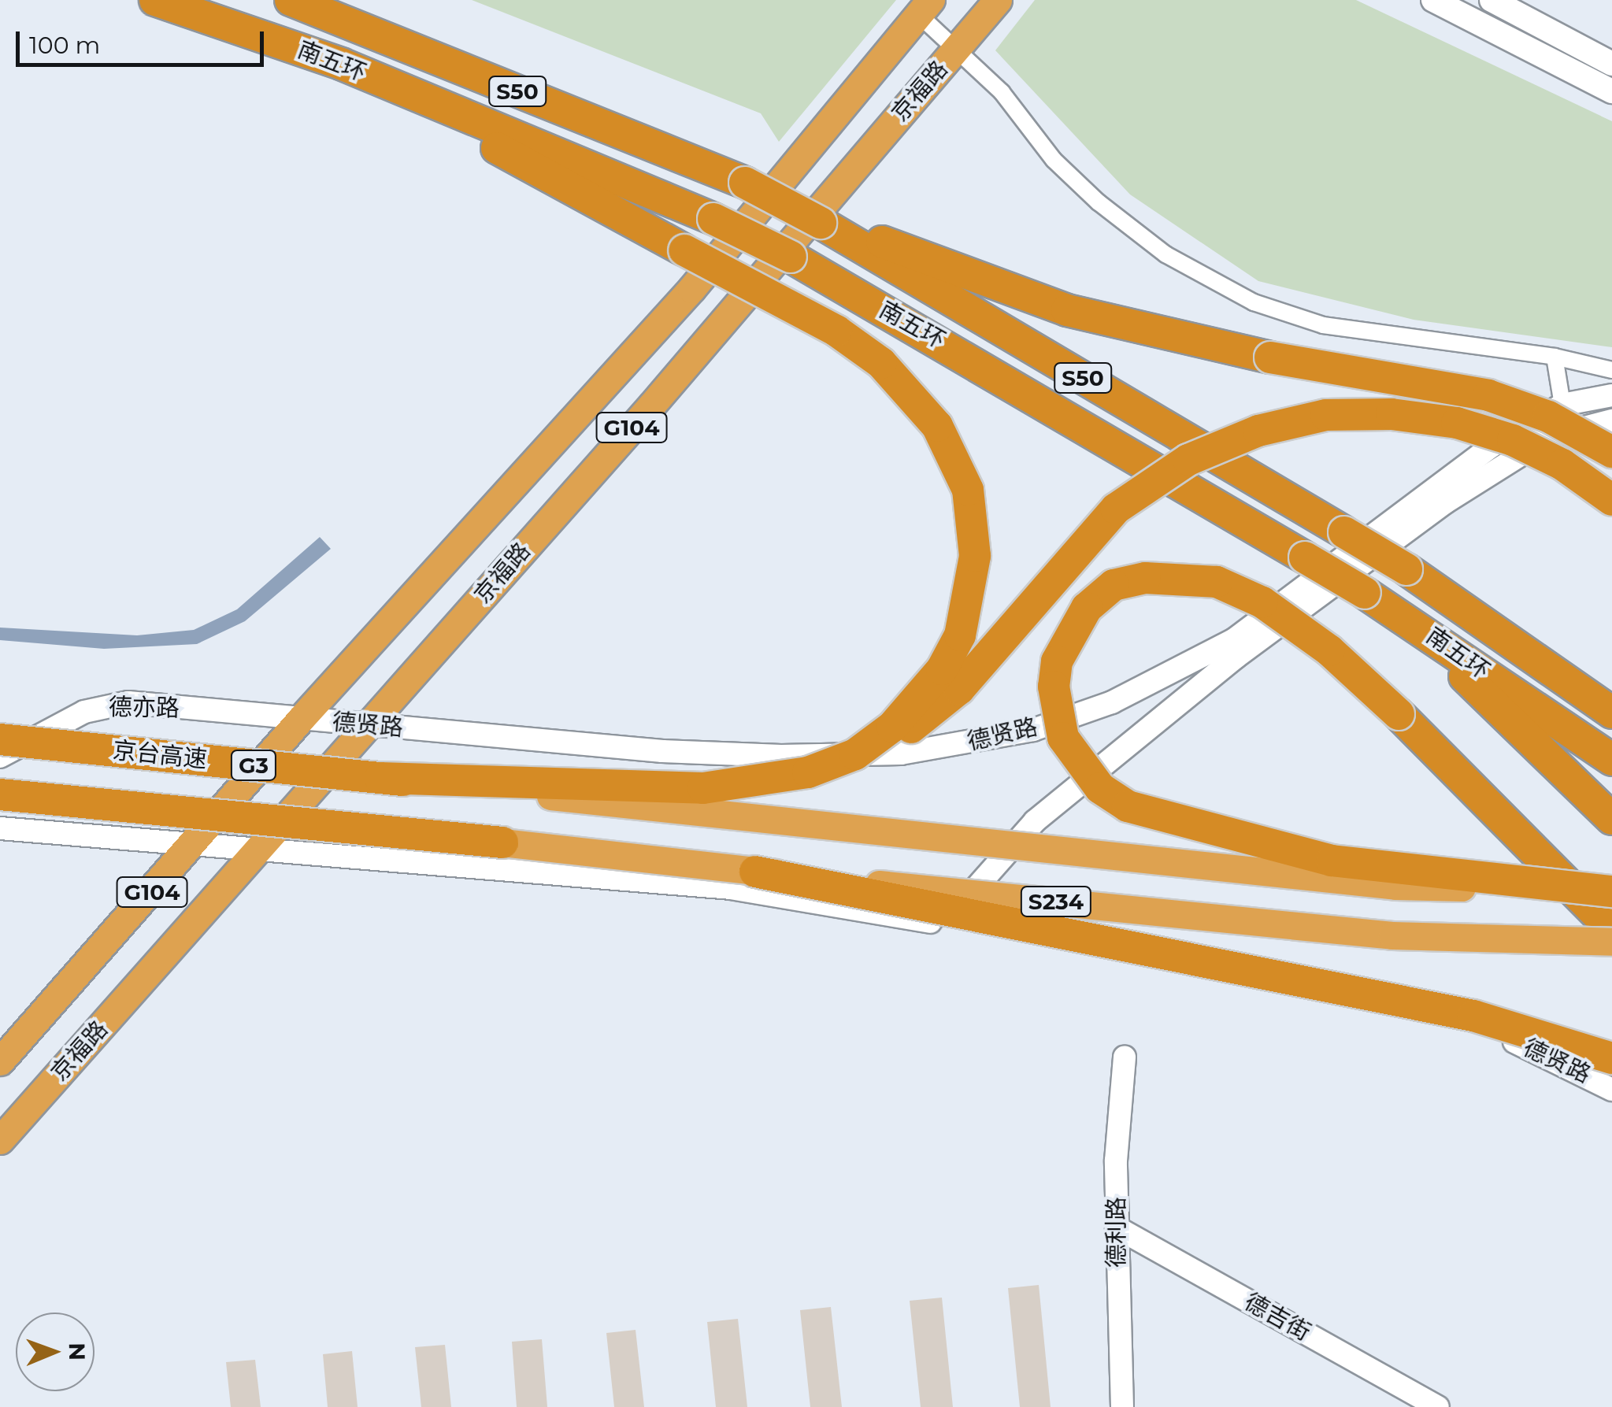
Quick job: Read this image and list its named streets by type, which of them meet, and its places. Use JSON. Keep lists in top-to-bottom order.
{
  "streets": {
    "highway": [
      "南五环",
      "S50",
      "京福路",
      "G104",
      "京台高速",
      "G3",
      "S234"
    ],
    "street": [
      "德亦路",
      "德贤路",
      "德利路",
      "德吉街"
    ]
  },
  "crossings": [
    ["京福路", "德贤路"],
    ["G104", "德亦路"],
    ["G104", "德贤路"],
    ["德亦路", "德贤路"],
    ["京台高速", "S234"],
    ["G3", "S234"],
    ["德利路", "德吉街"]
  ],
  "scale_bar": "100 m",
  "north": "right"
}
